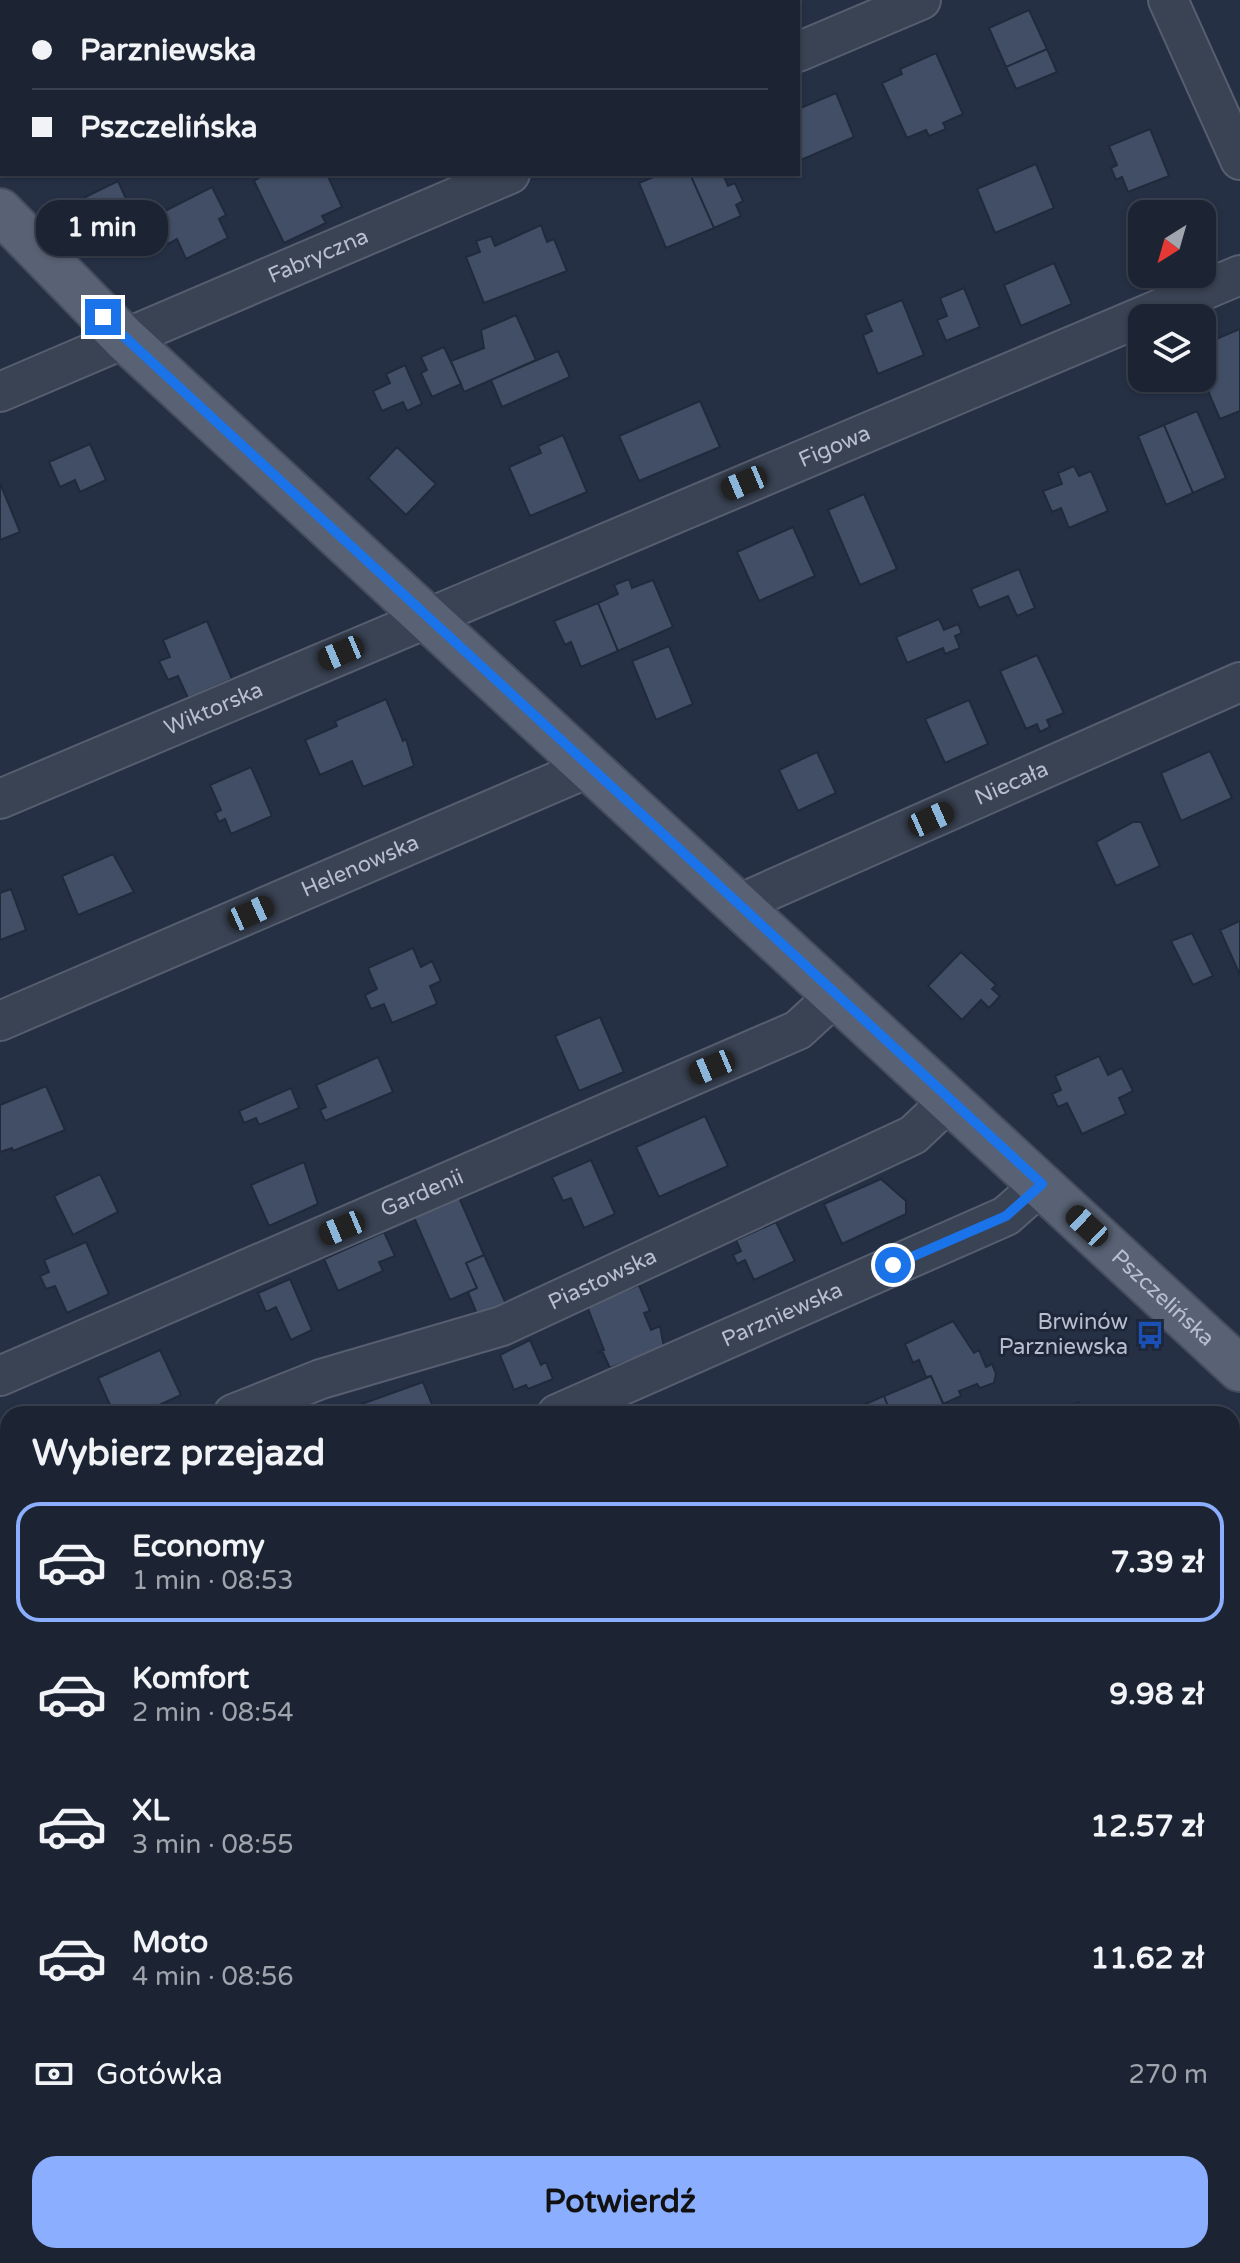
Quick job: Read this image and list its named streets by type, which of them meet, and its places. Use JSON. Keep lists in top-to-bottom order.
{
  "streets": {
    "main road": ["Pszczelińska"],
    "street": [
      "Fabryczna",
      "Figowa",
      "Wiktorska",
      "Niecała",
      "Helenowska",
      "Gardenii",
      "Piastowska",
      "Parzniewska"
    ]
  },
  "crossings": [
    ["Fabryczna", "Pszczelińska"],
    ["Figowa", "Wiktorska"],
    ["Figowa", "Pszczelińska"],
    ["Wiktorska", "Pszczelińska"],
    ["Niecała", "Pszczelińska"],
    ["Helenowska", "Pszczelińska"],
    ["Gardenii", "Pszczelińska"],
    ["Piastowska", "Pszczelińska"],
    ["Pszczelińska", "Parzniewska"]
  ],
  "places": {
    "bus stop": ["Brwinów Parzniewska"]
  },
  "north": "bottom left",
  "page": {
    "banner": ["Parzniewska", "Pszczelińska"],
    "bubble": "1 min",
    "heading": "Wybierz przejazd",
    "list": [
      {
        "name": "Economy",
        "note": "1 min · 08:53",
        "value": "7.39 zł"
      },
      {
        "name": "Komfort",
        "note": "2 min · 08:54",
        "value": "9.98 zł"
      },
      {
        "name": "XL",
        "note": "3 min · 08:55",
        "value": "12.57 zł"
      },
      {
        "name": "Moto",
        "note": "4 min · 08:56",
        "value": "11.62 zł"
      }
    ],
    "pay": ["Gotówka", "270 m"],
    "buttons": "Potwierdź"
  }
}
